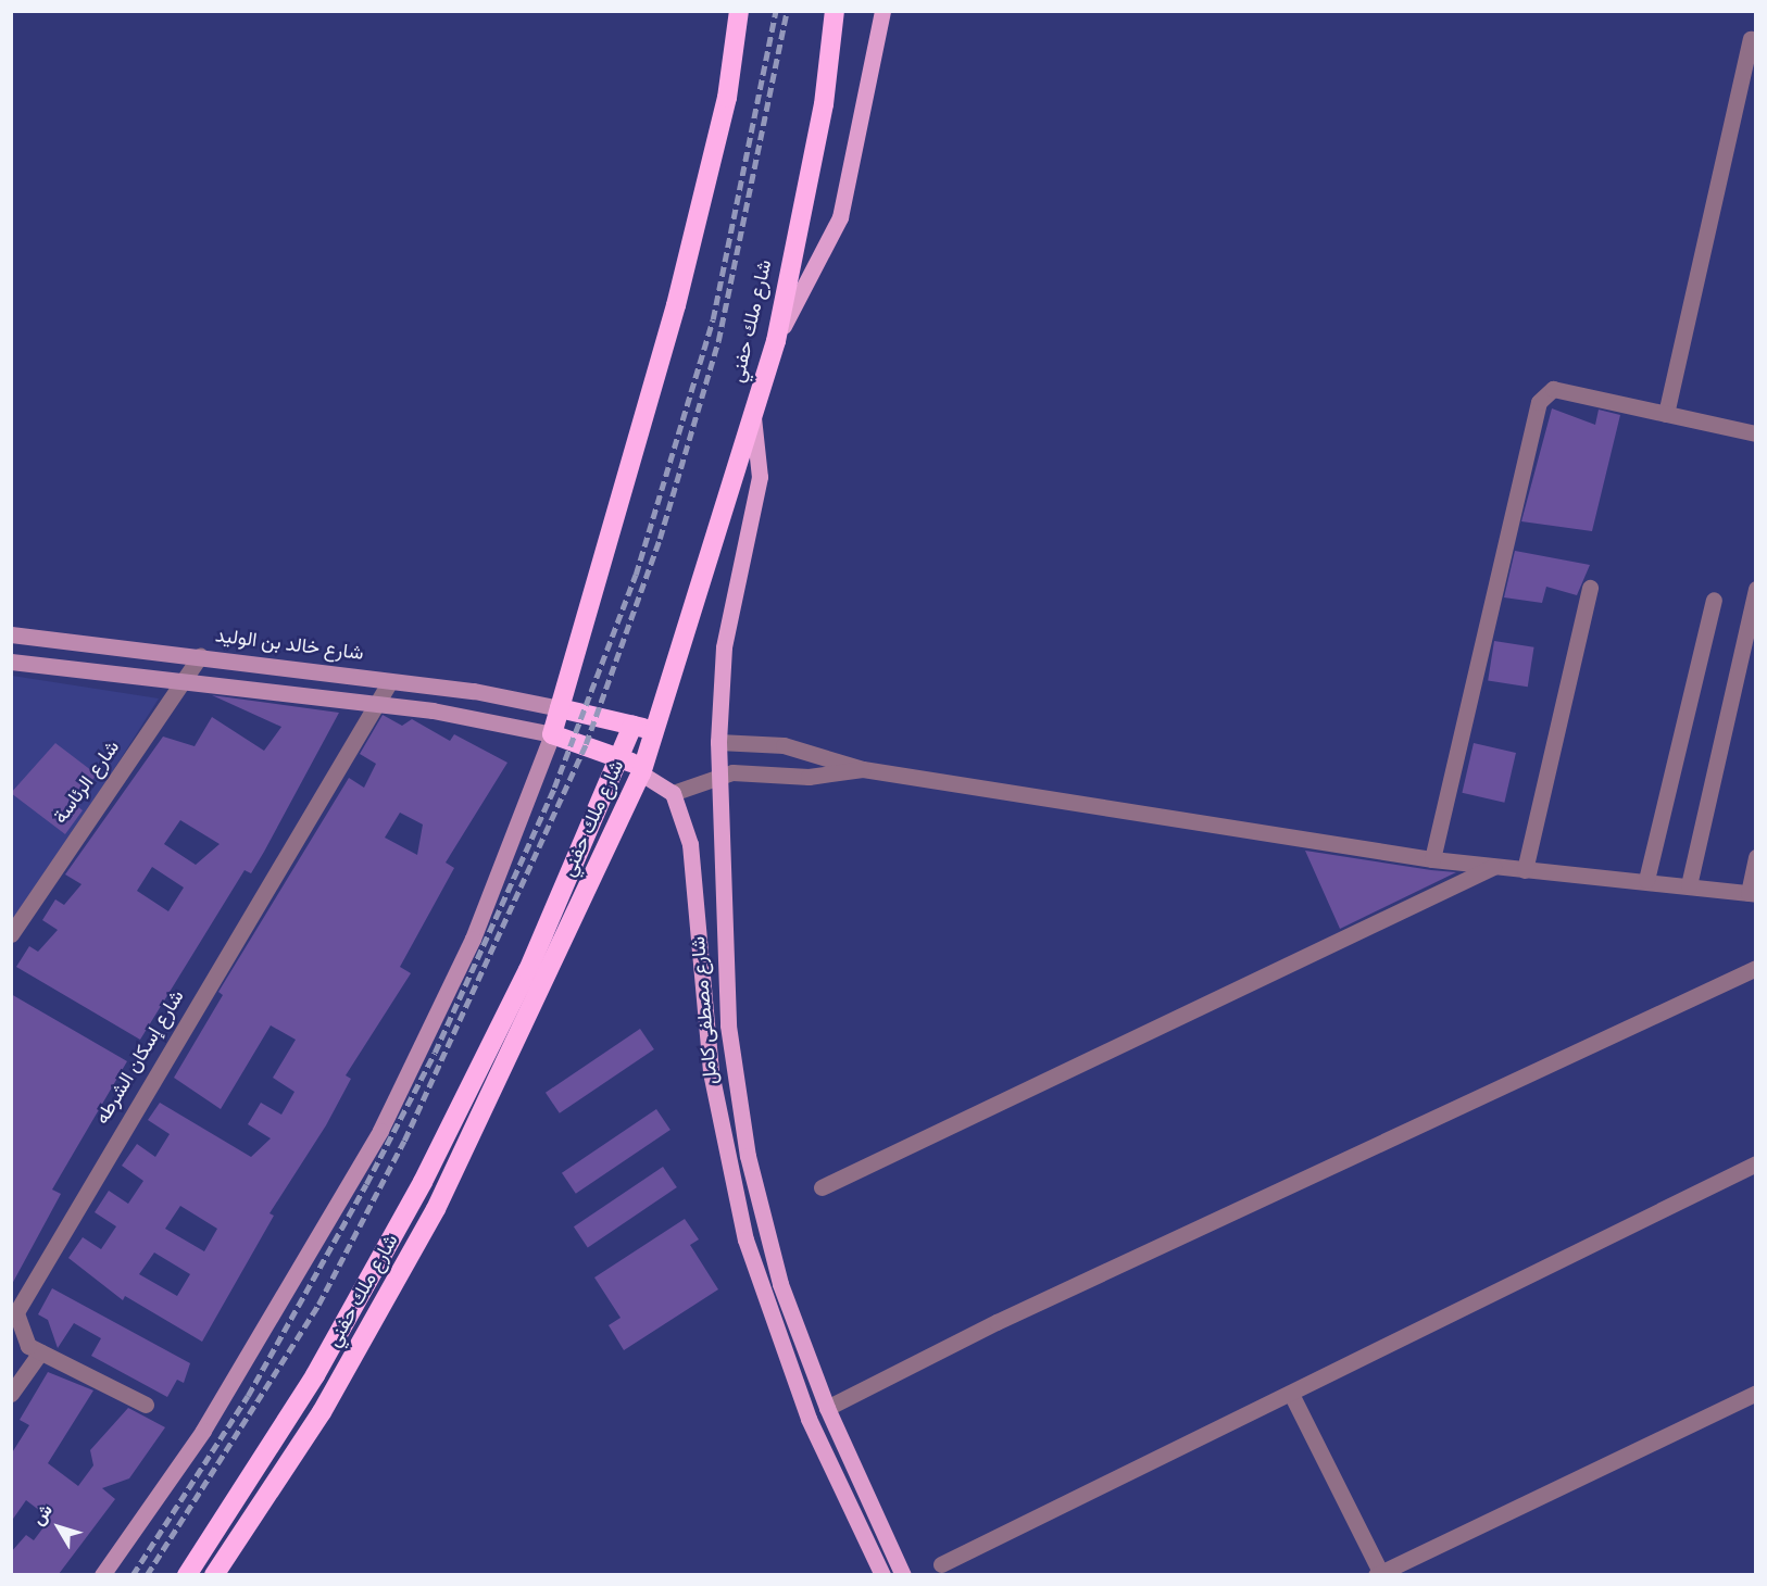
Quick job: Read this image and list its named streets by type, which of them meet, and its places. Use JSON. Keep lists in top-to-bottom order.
{
  "streets": {
    "highway": ["شارع ملك حفني"],
    "main road": ["شارع مصطفى كامل"],
    "street": ["شارع خالد بن الوليد", "شارع الرئاسة", "شارع إسكان الشرطه"]
  },
  "crossings": [
    ["شارع ملك حفني", "شارع مصطفى كامل"],
    ["شارع خالد بن الوليد", "شارع الرئاسة"],
    ["شارع خالد بن الوليد", "شارع إسكان الشرطه"]
  ],
  "north": "top left"
}
